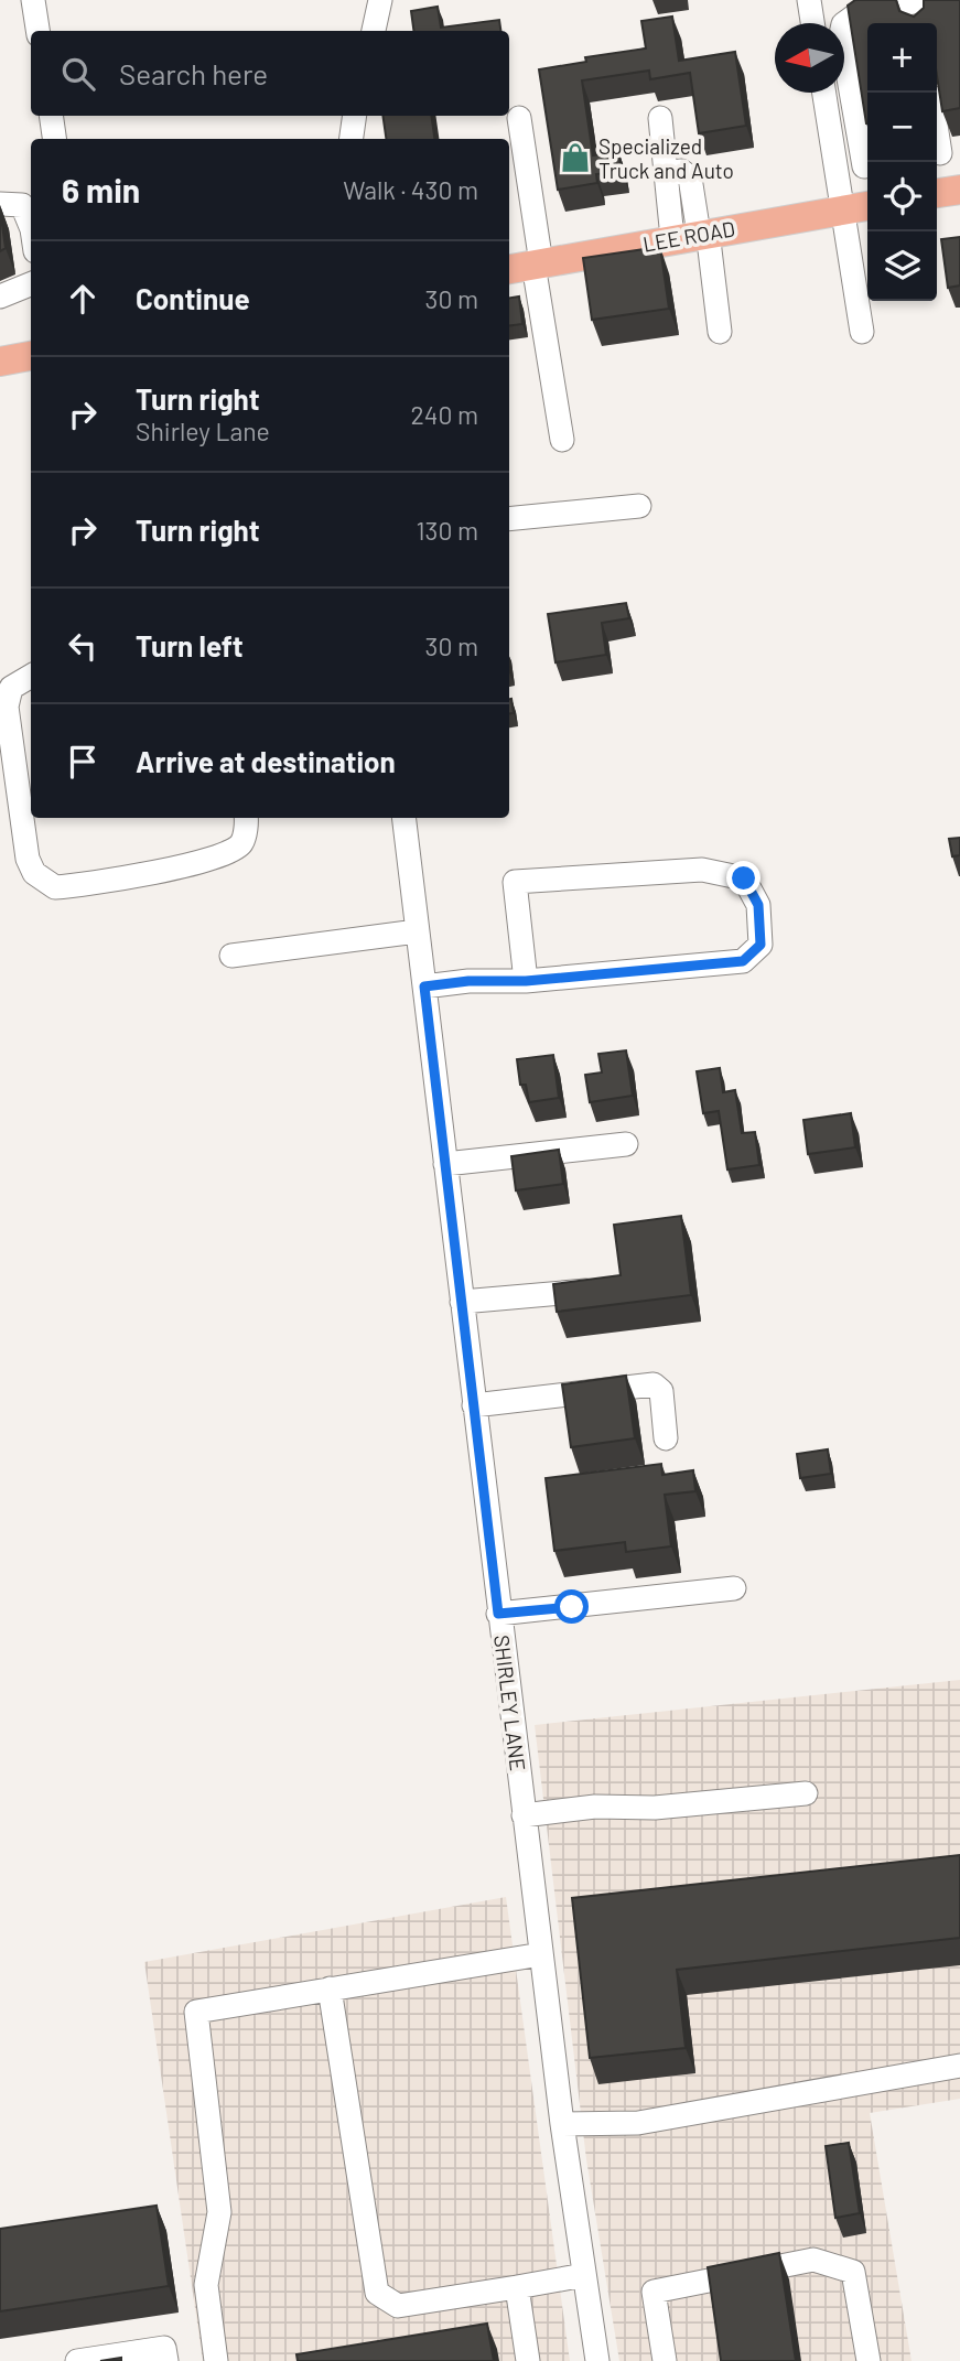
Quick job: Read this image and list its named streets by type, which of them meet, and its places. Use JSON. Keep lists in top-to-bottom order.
{
  "streets": {
    "main road": ["LEE ROAD"],
    "street": ["SHIRLEY LANE"]
  },
  "places": {
    "shop": ["Specialized Truck and Auto"]
  },
  "north": "left",
  "page": {
    "map_buttons": ["+", "−"],
    "search": "Search here",
    "heading": ["6 min", "Walk · 430 m"],
    "list": [
      ["Continue", "30 m"],
      ["Turn right", "Shirley Lane", "240 m"],
      ["Turn right", "130 m"],
      ["Turn left", "30 m"],
      "Arrive at destination"
    ]
  }
}
